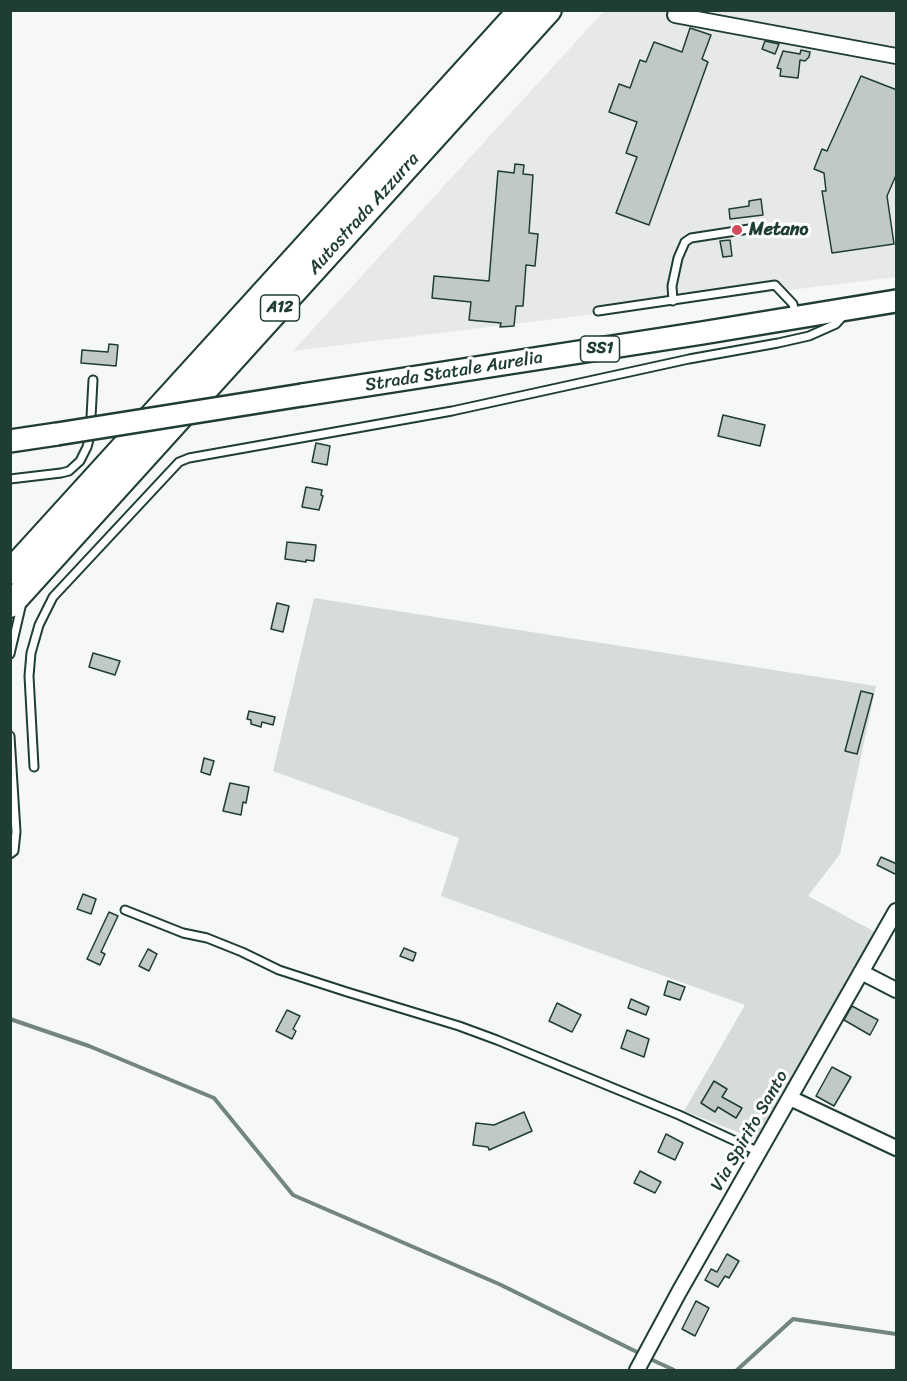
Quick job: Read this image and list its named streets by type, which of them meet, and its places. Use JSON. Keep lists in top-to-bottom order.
{
  "streets": {
    "highway": ["Autostrada Azzurra", "A12"],
    "main road": ["SS1", "Strada Statale Aurelia"],
    "street": ["Via Spirito Santo"]
  },
  "places": ["Metano"]
}
